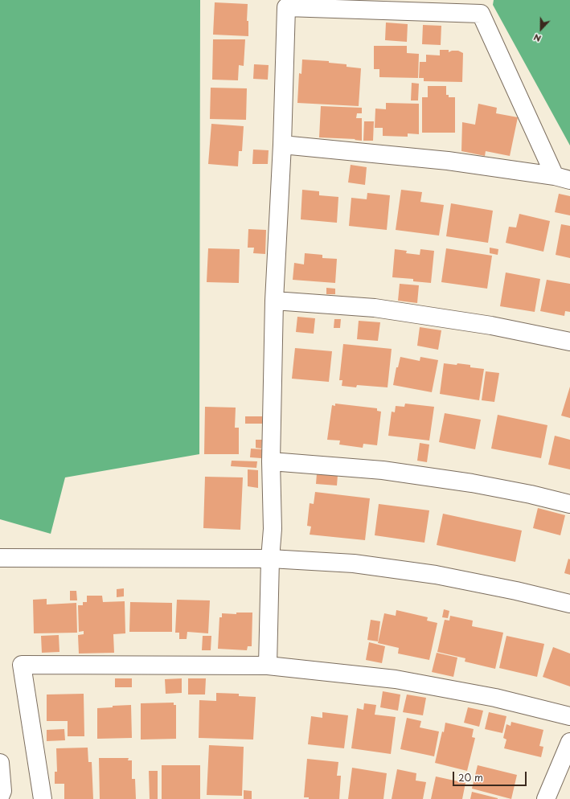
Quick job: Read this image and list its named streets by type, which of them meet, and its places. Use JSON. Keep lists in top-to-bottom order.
{
  "scale_bar": "20 m",
  "north": "bottom"
}
